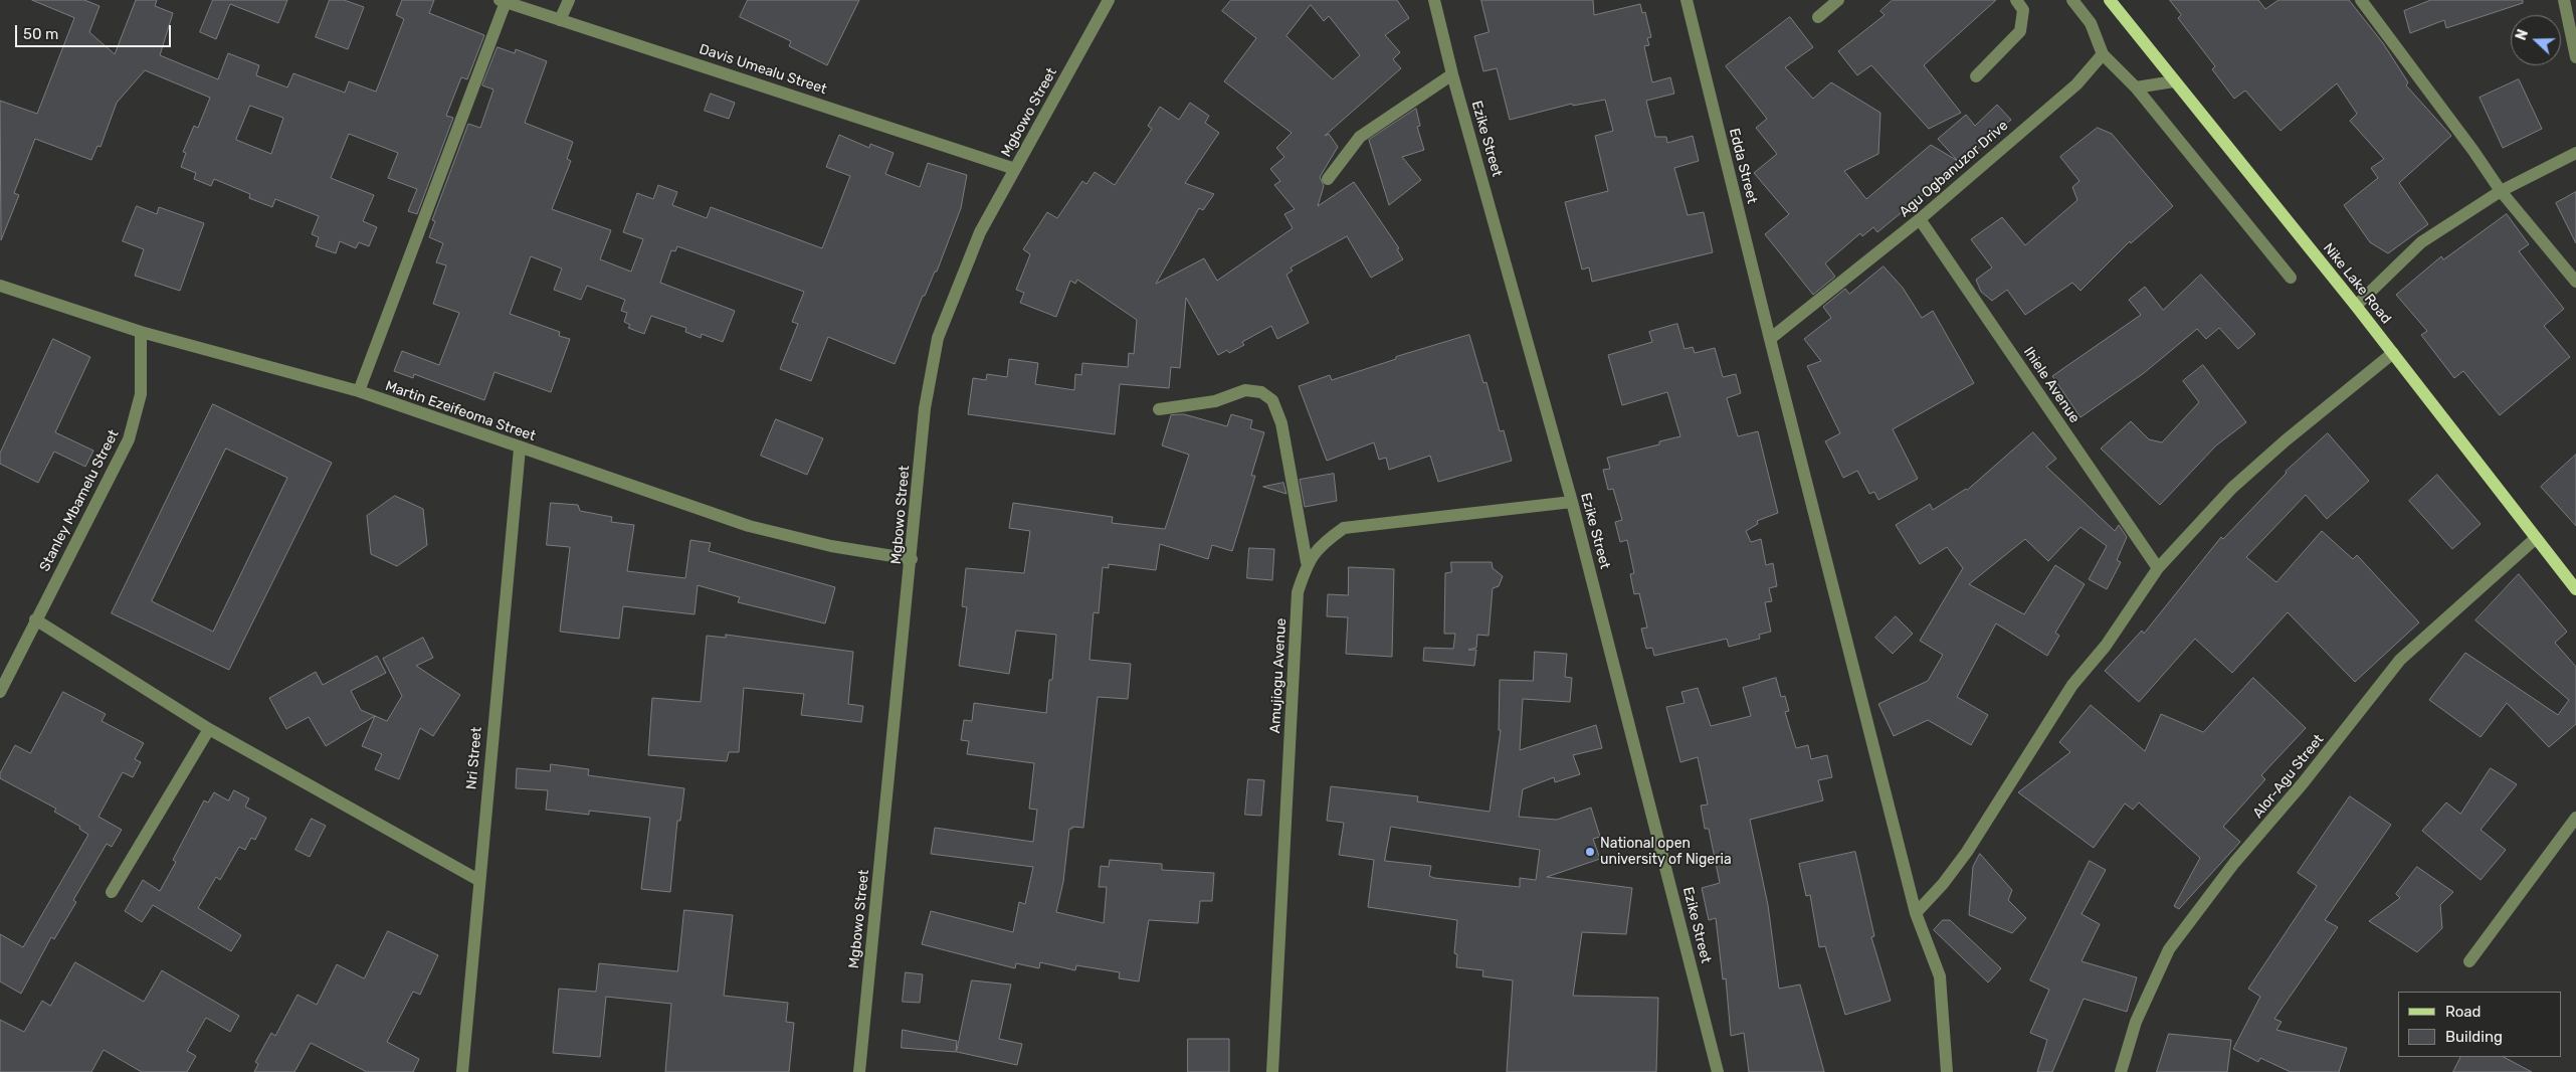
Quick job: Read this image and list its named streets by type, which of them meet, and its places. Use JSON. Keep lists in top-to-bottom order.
{
  "streets": {
    "main road": ["Nike Lake Road"],
    "street": [
      "Davis Umealu Street",
      "Mgbowo Street",
      "Ezike Street",
      "Edda Street",
      "Agu Ogbanuzor Drive",
      "Ihiele Avenue",
      "Martin Ezeifeoma Street",
      "Stanley Mbamelu Street",
      "Amujiogu Avenue",
      "Nri Street",
      "Alor-Agu Street"
    ]
  },
  "crossings": [
    ["Davis Umealu Street", "Mgbowo Street"],
    ["Mgbowo Street", "Martin Ezeifeoma Street"],
    ["Ezike Street", "Amujiogu Avenue"],
    ["Edda Street", "Agu Ogbanuzor Drive"],
    ["Agu Ogbanuzor Drive", "Ihiele Avenue"],
    ["Nike Lake Road", "Alor-Agu Street"],
    ["Martin Ezeifeoma Street", "Stanley Mbamelu Street"],
    ["Martin Ezeifeoma Street", "Nri Street"]
  ],
  "places": ["National open university of Nigeria"],
  "legend": ["Road", "Building"],
  "scale_bar": "50 m",
  "north": "left"
}
